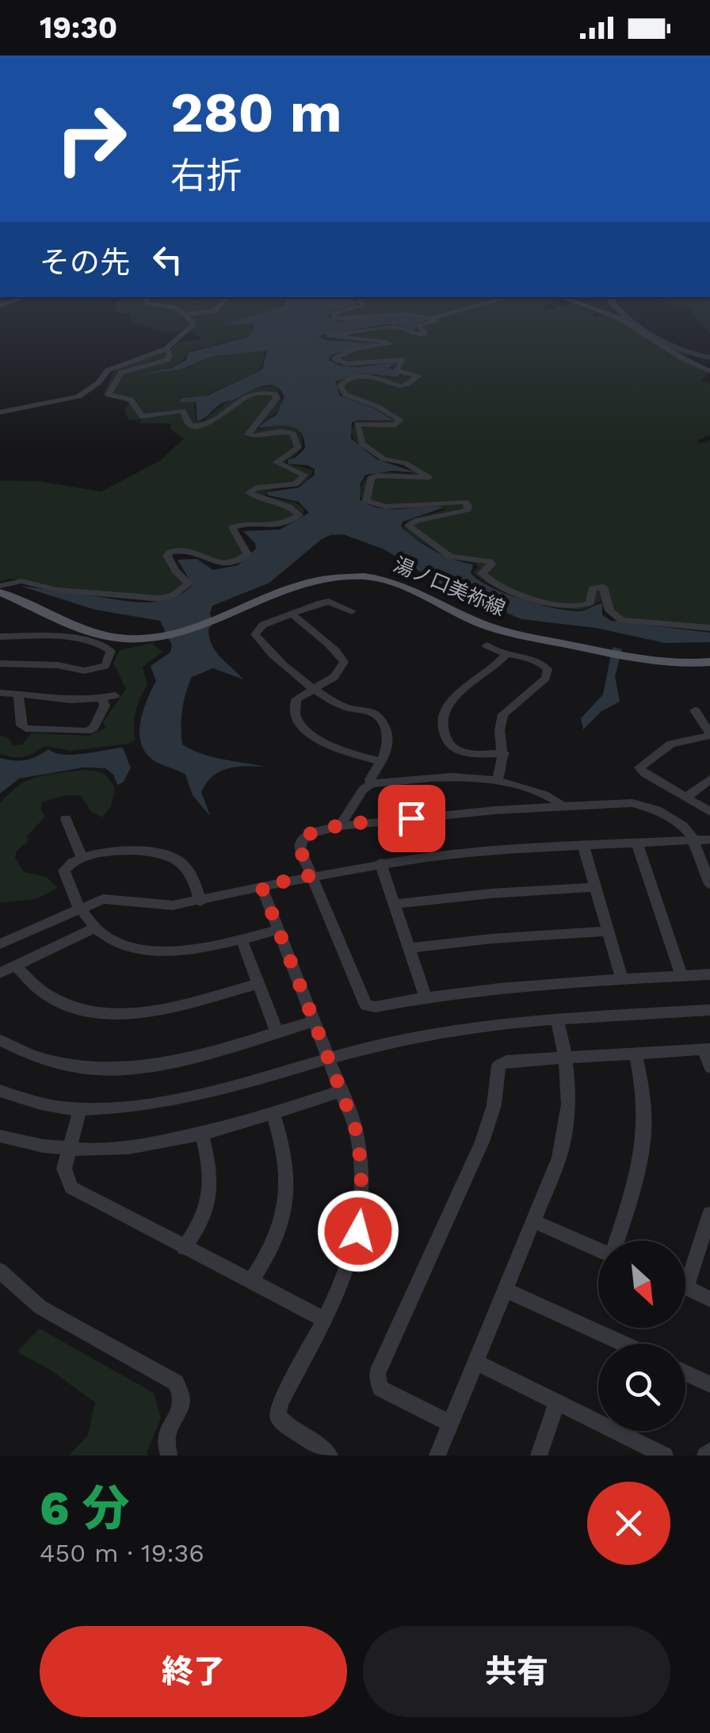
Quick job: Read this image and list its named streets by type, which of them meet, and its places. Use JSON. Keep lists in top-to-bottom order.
{
  "streets": {
    "main road": ["湯ノ口美祢線"]
  },
  "north": "bottom right",
  "page": {
    "status": "19:30",
    "turn": ["280 m", "右折"],
    "then": "その先",
    "heading": ["6 分", "450 m · 19:36"],
    "buttons": ["終了", "共有"]
  }
}
